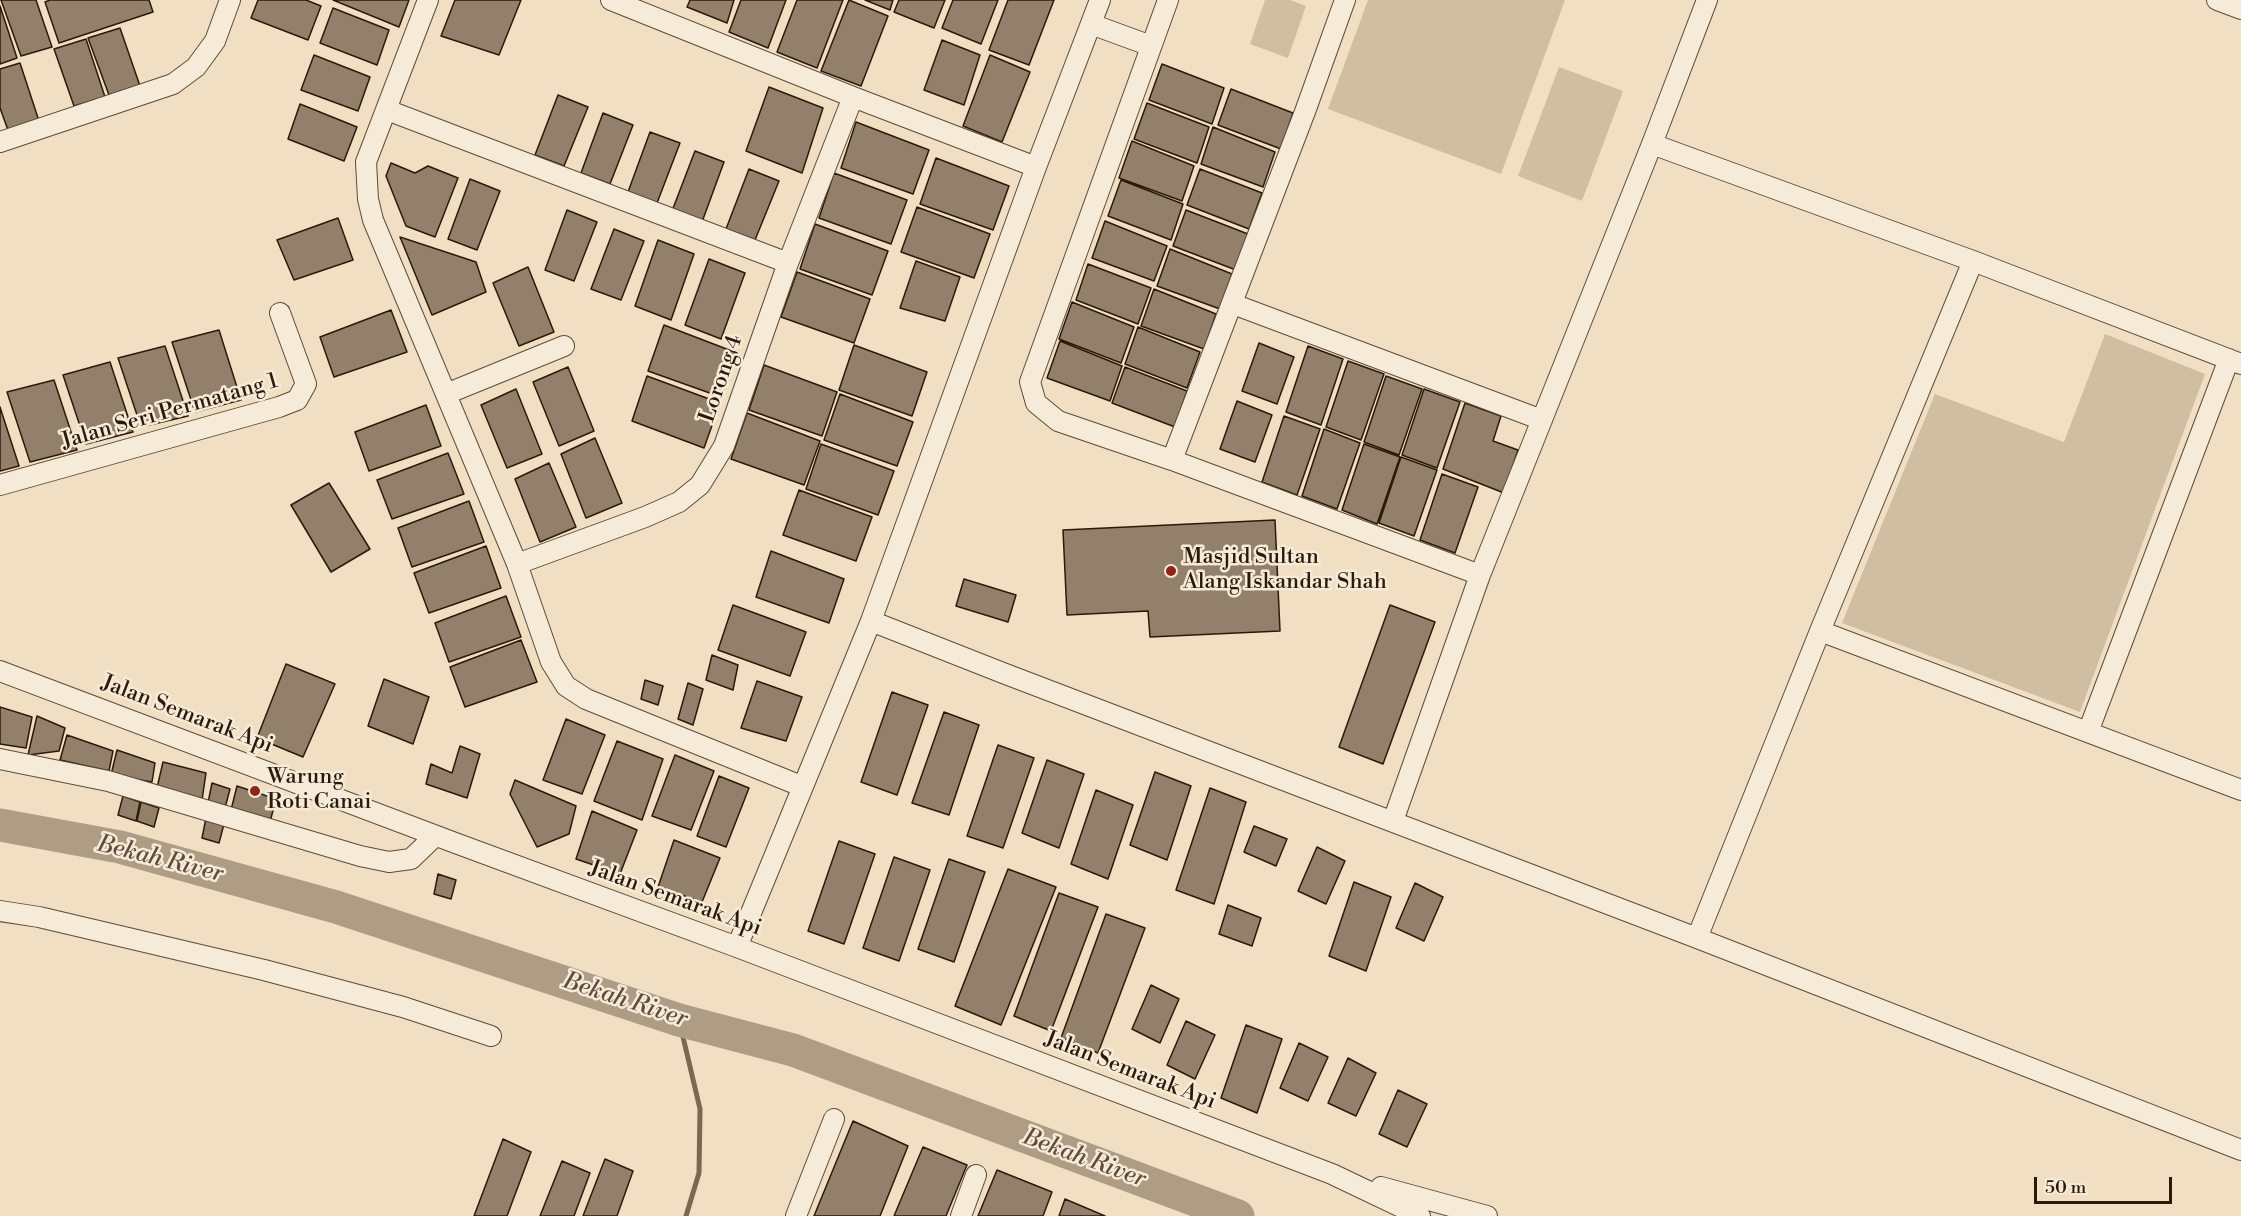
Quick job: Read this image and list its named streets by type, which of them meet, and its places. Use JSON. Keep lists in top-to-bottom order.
{
  "streets": {
    "street": ["Lorong 4", "Jalan Seri Permatang 1", "Jalan Semarak Api"]
  },
  "water": ["Bekah River"],
  "places": ["Masjid Sultan Alang Iskandar Shah", "Warung Roti Canai"],
  "scale_bar": "50 m"
}
